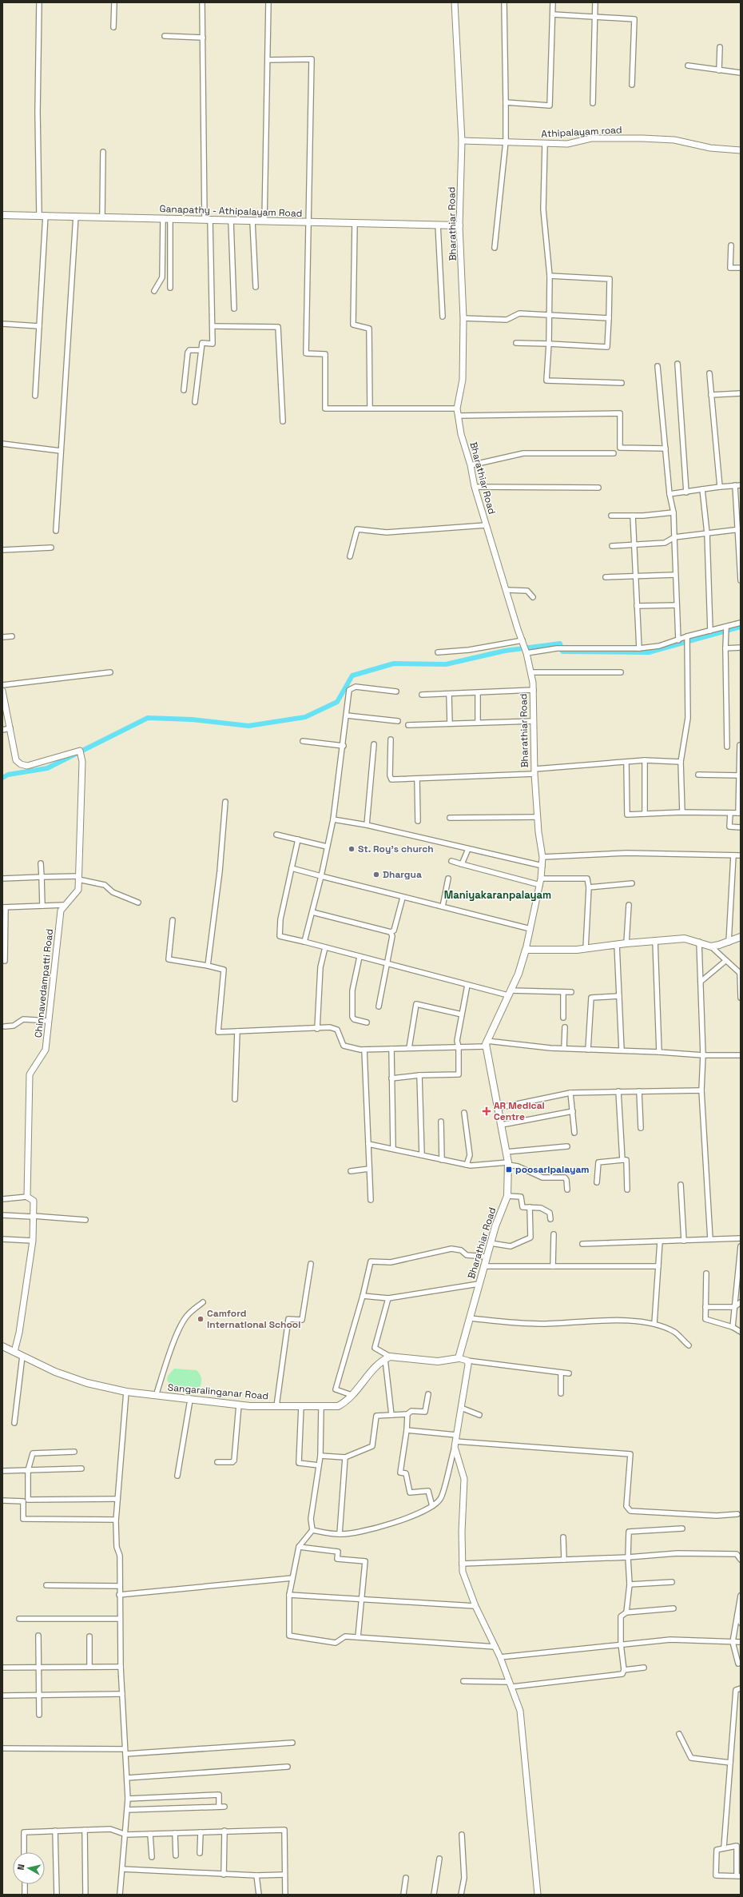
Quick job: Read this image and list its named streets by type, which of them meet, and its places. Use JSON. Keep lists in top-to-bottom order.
{
  "streets": {
    "main road": ["Ganapathy - Athipalayam Road", "Bharathiar Road", "Sangaralinganar Road"],
    "street": ["Athipalayam road", "Chinnavedampatti Road"]
  },
  "crossings": [
    ["Athipalayam road", "Bharathiar Road"],
    ["Ganapathy - Athipalayam Road", "Bharathiar Road"],
    ["Chinnavedampatti Road", "Sangaralinganar Road"]
  ],
  "districts": ["Maniyakaranpalayam"],
  "places": {
    "other": ["St. Roy's church", "Dhargua", "Camford International School"],
    "health": ["AR Medical Centre"],
    "transit": ["poosaripalayam"]
  },
  "north": "left"
}
